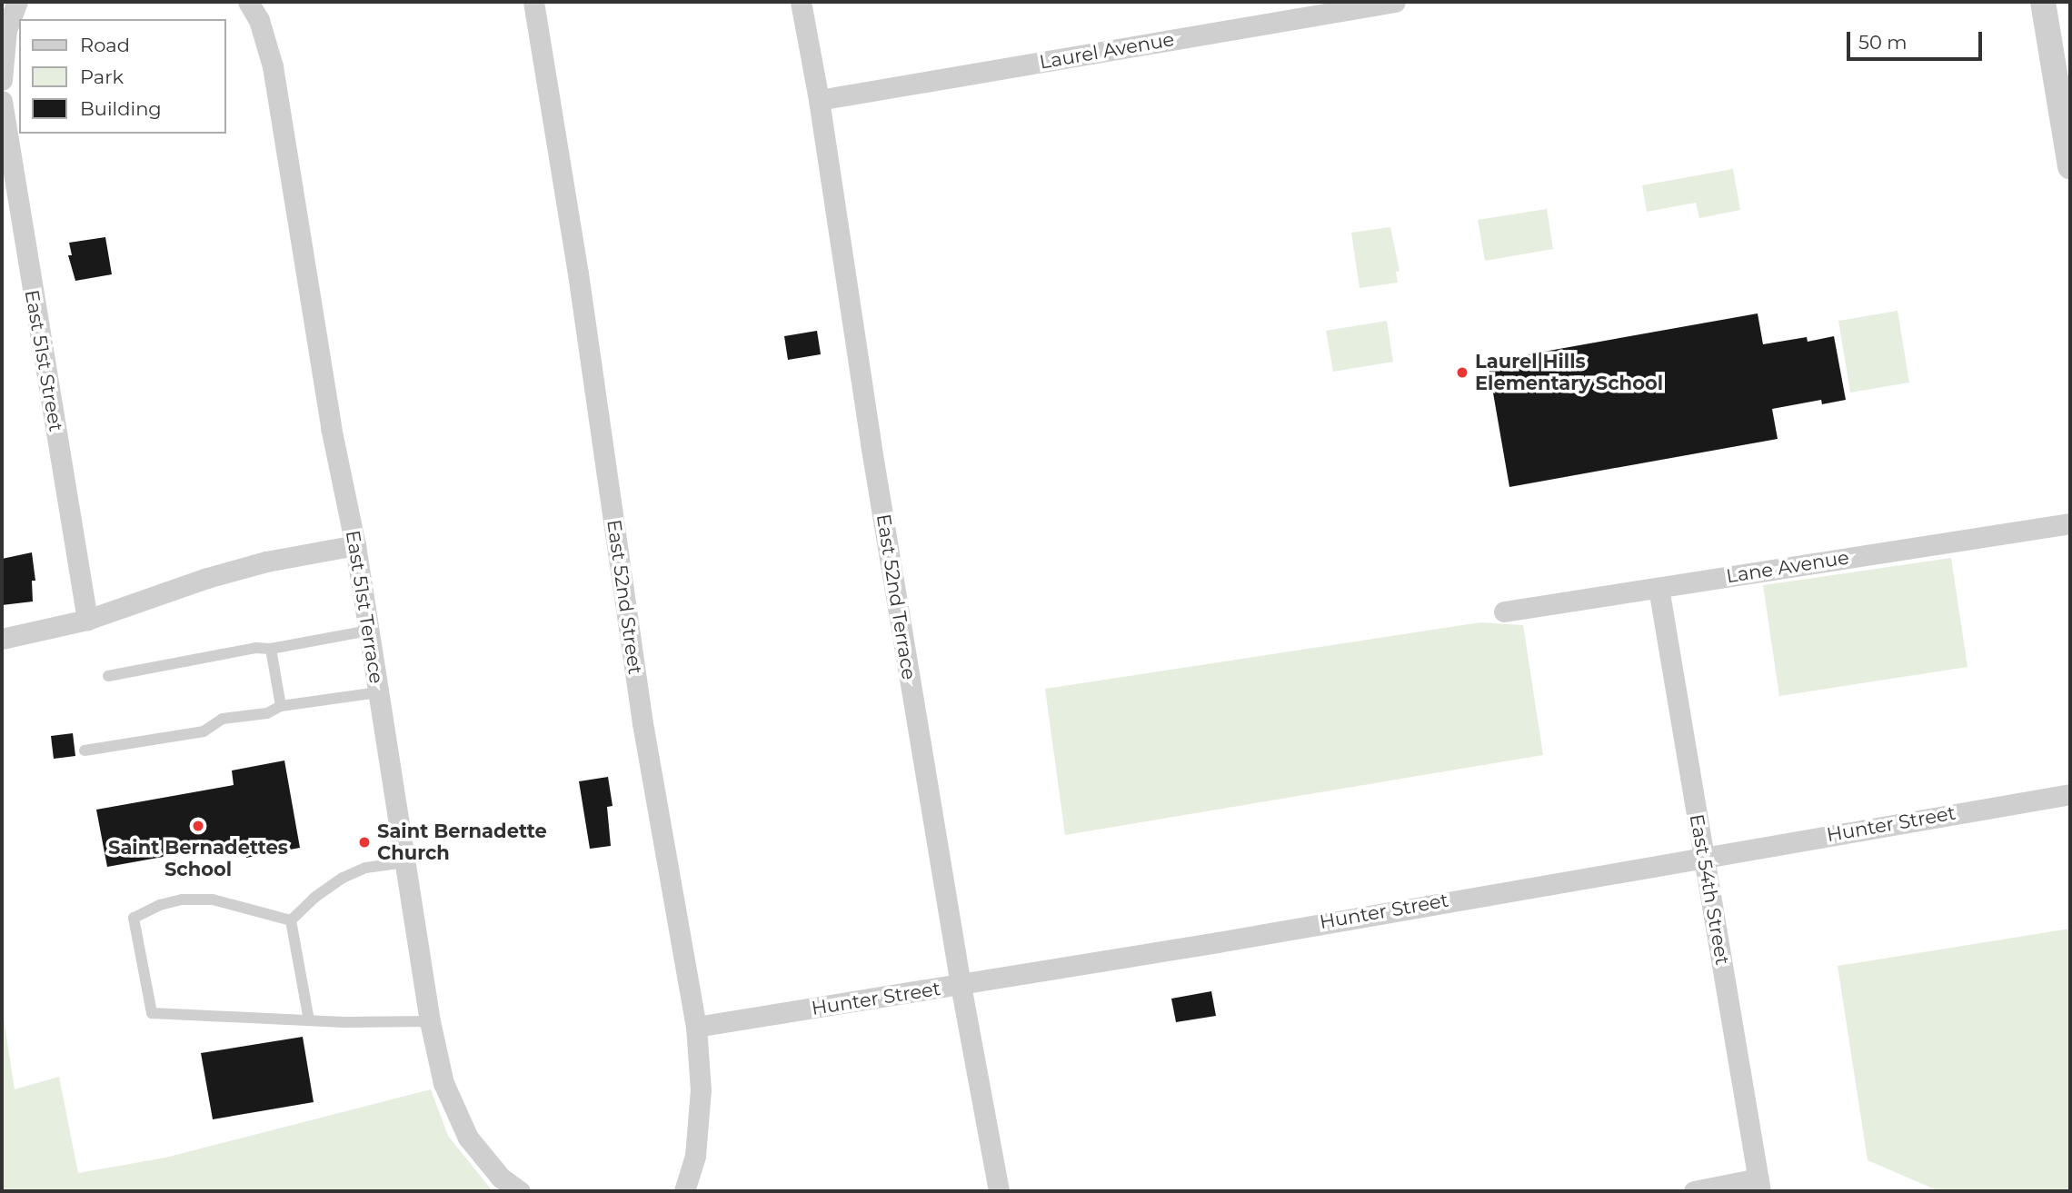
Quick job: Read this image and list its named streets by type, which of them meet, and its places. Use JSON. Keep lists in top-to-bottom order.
{
  "streets": {
    "street": [
      "Laurel Avenue",
      "East 51st Street",
      "Lane Avenue",
      "East 52nd Street",
      "East 52nd Terrace",
      "East 51st Terrace",
      "Hunter Street",
      "East 54th Street"
    ]
  },
  "crossings": [
    ["Laurel Avenue", "East 52nd Terrace"],
    ["Lane Avenue", "East 54th Street"],
    ["East 52nd Street", "Hunter Street"],
    ["East 52nd Terrace", "Hunter Street"],
    ["Hunter Street", "East 54th Street"]
  ],
  "places": ["Laurel Hills Elementary School", "Saint Bernadettes School", "Saint Bernadette Church"],
  "legend": ["Road", "Park", "Building"],
  "scale_bar": "50 m"
}
